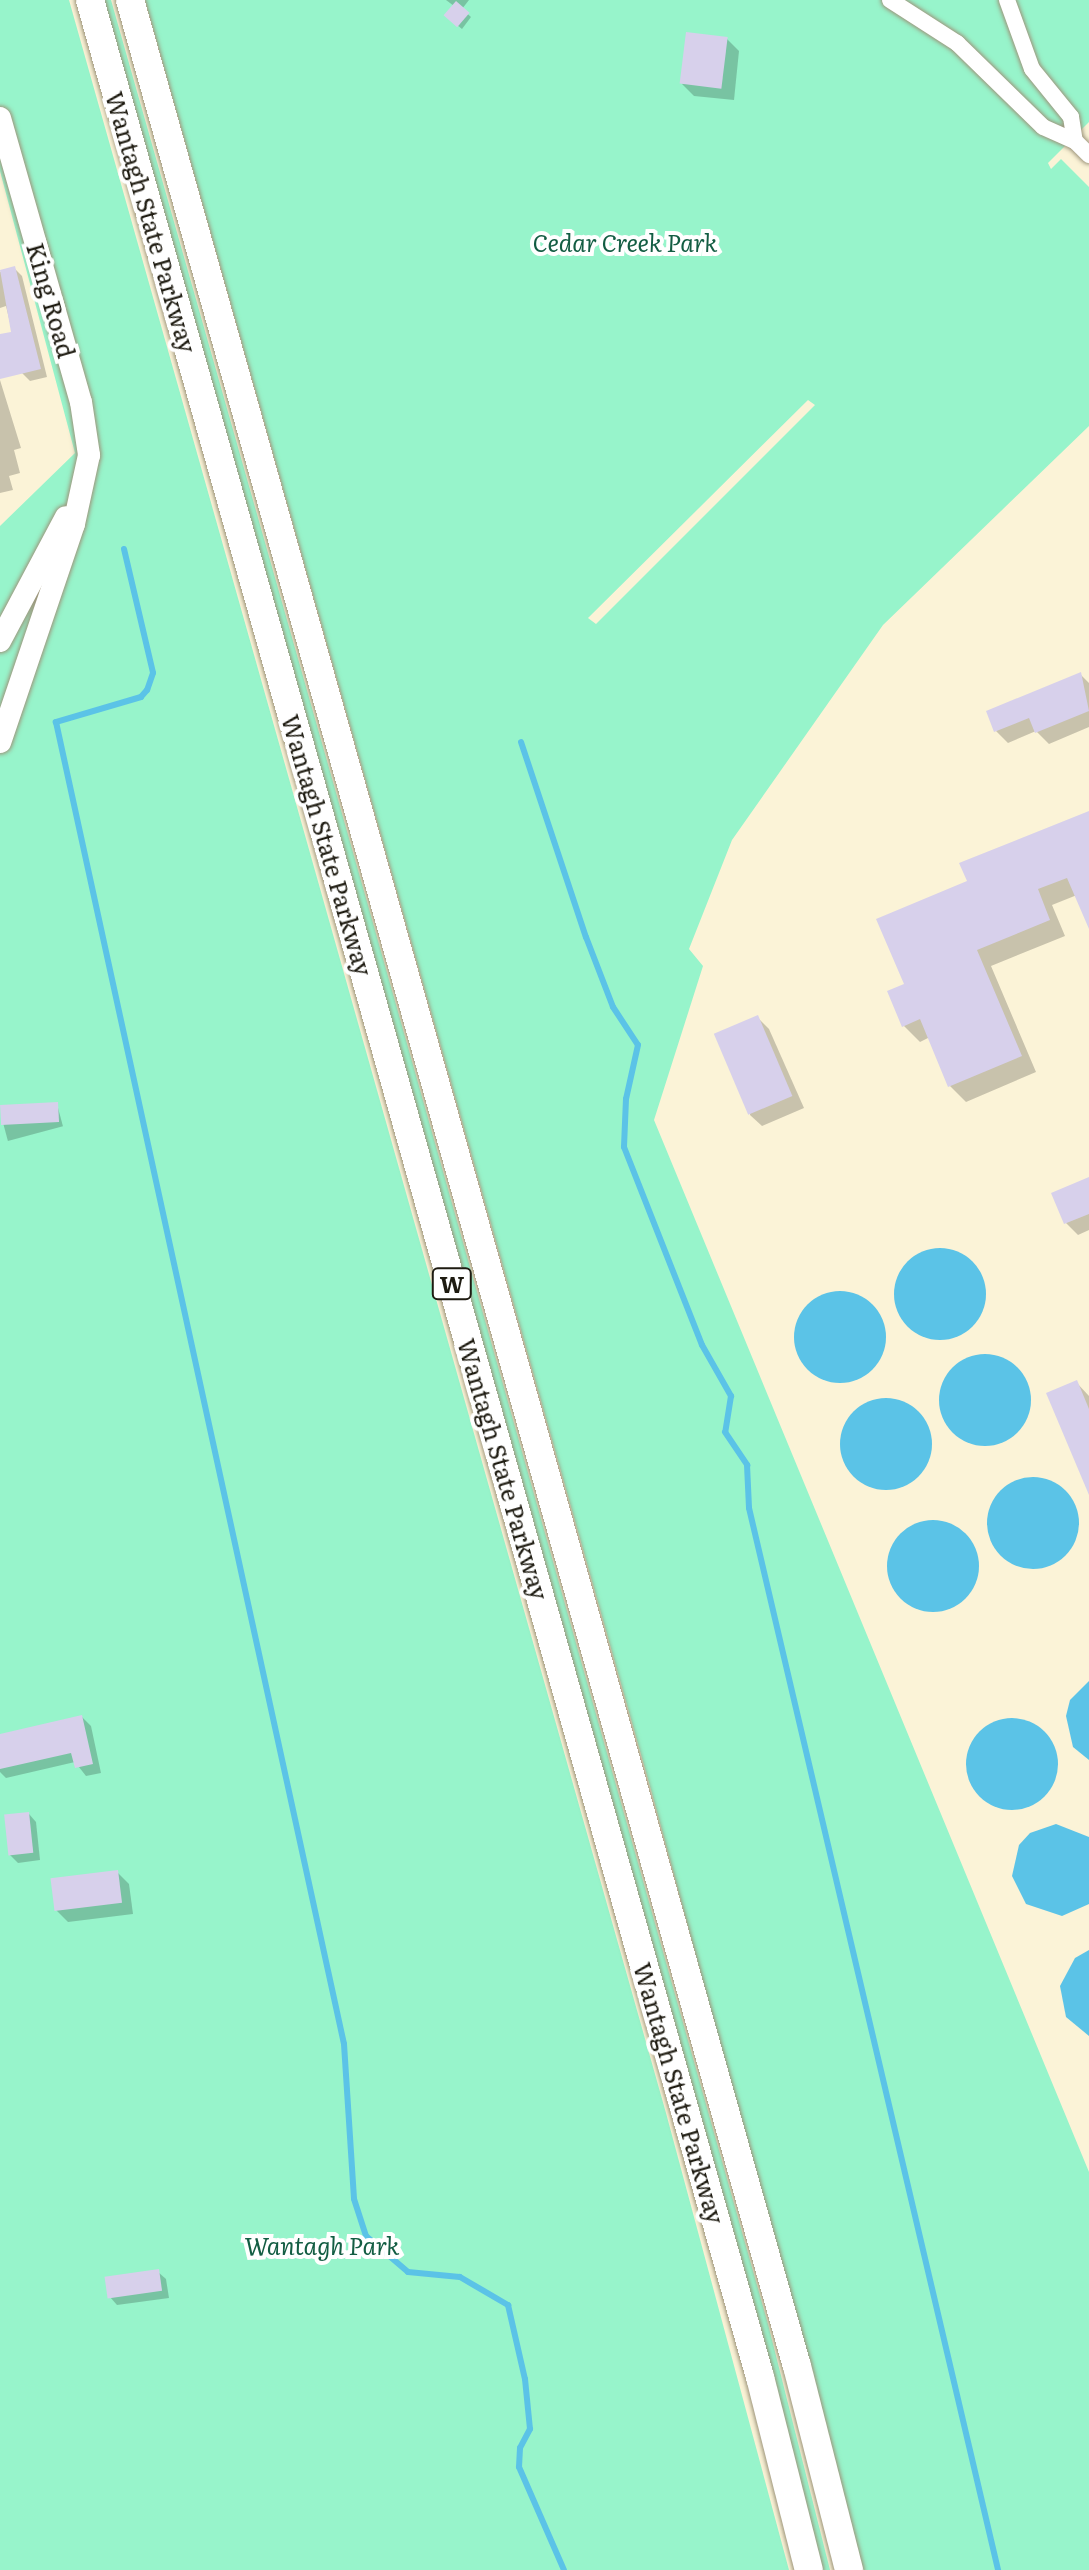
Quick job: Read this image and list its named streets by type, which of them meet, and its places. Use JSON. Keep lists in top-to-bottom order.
{
  "streets": {
    "highway": ["Wantagh State Parkway", "W"],
    "street": ["King Road"]
  },
  "parks": ["Cedar Creek Park", "Wantagh Park"]
}
